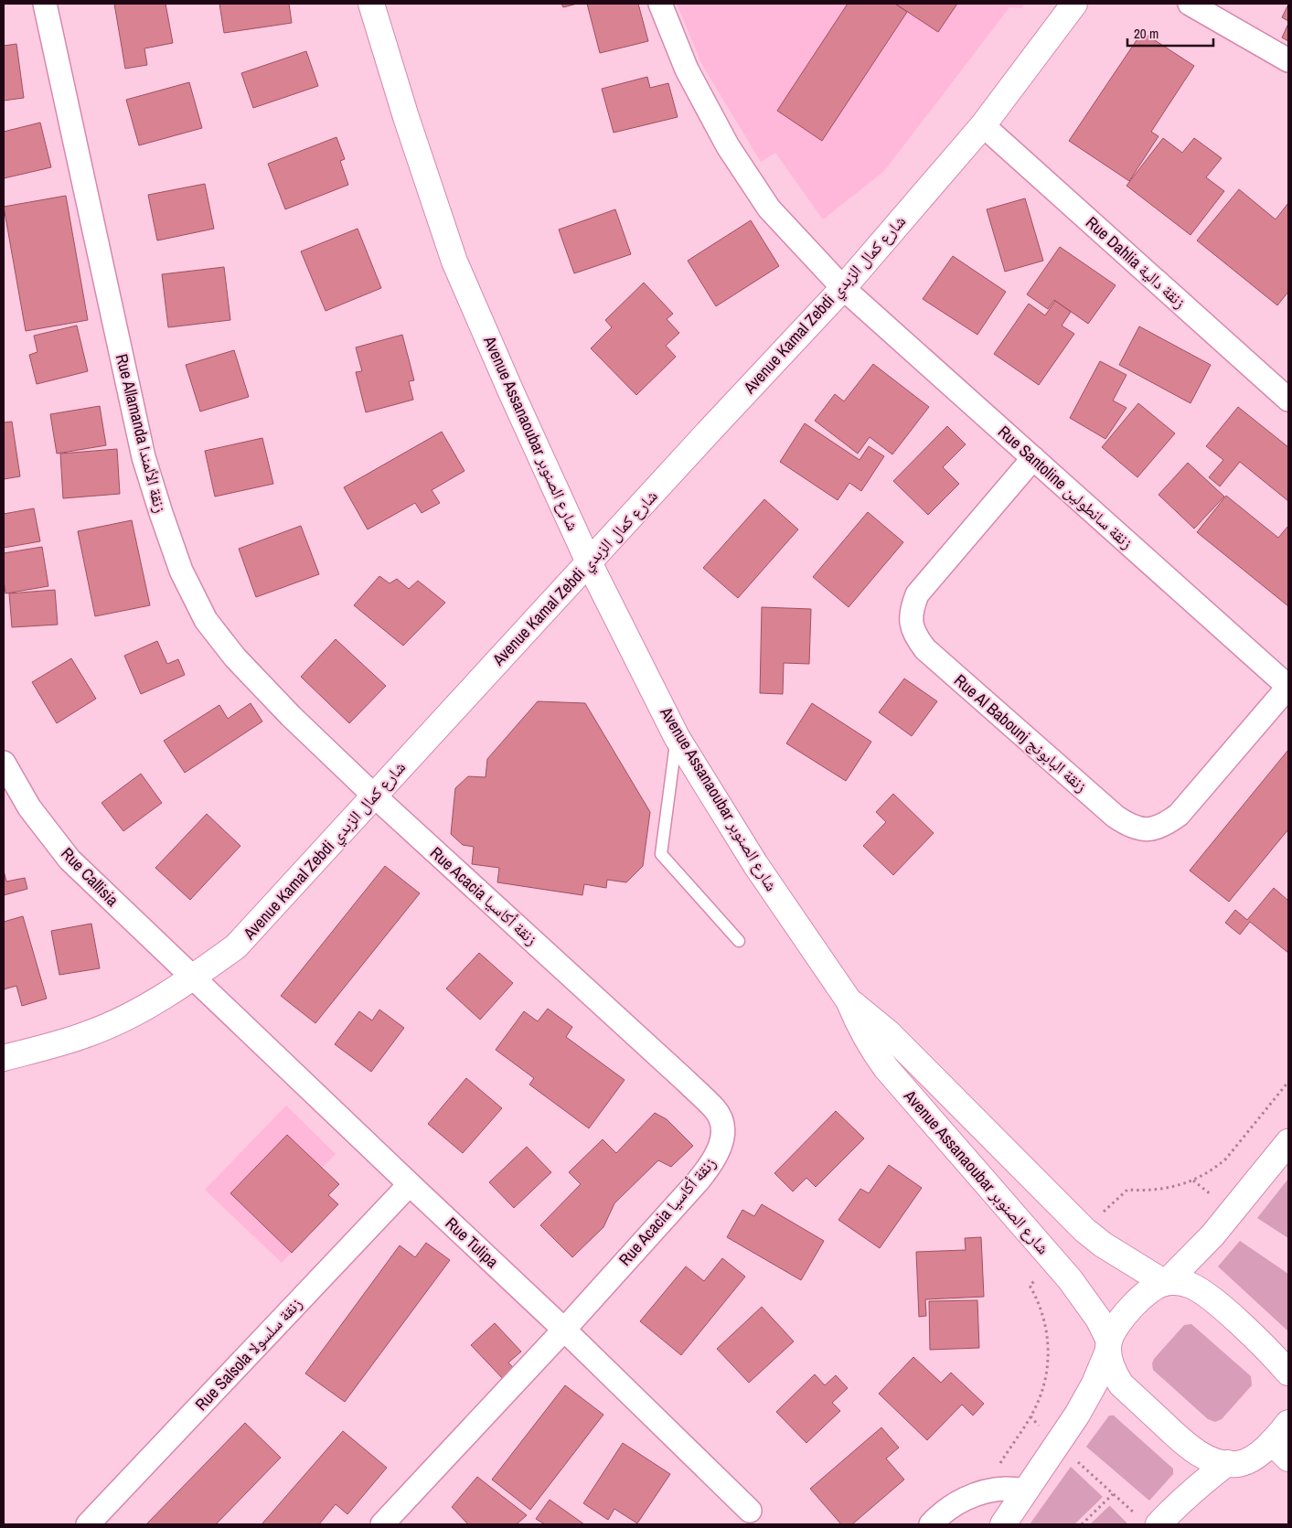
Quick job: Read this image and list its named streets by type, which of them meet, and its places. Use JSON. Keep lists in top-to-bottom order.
{
  "streets": {
    "street": [
      "Rue Dahlia زنقة دالية",
      "Avenue Kamal Zebdi شارع كمال الزبدي",
      "Rue Allamanda زنقة الألمندا",
      "Avenue Assanaoubar شارع الصنوبر",
      "Rue Santoline زنقة سانطولين",
      "Rue Al Babounj زنقة البابونج",
      "Rue Callisia",
      "Rue Acacia زنقة أكاسيا",
      "Rue Tulipa",
      "Rue Salsola زنقة سلسولا"
    ]
  },
  "crossings": [
    ["Rue Dahlia زنقة دالية", "Avenue Kamal Zebdi شارع كمال الزبدي"],
    ["Avenue Kamal Zebdi شارع كمال الزبدي", "Rue Allamanda زنقة الألمندا"],
    ["Avenue Kamal Zebdi شارع كمال الزبدي", "Avenue Assanaoubar شارع الصنوبر"],
    ["Avenue Kamal Zebdi شارع كمال الزبدي", "Rue Santoline زنقة سانطولين"],
    ["Avenue Kamal Zebdi شارع كمال الزبدي", "Rue Callisia"],
    ["Avenue Kamal Zebdi شارع كمال الزبدي", "Rue Acacia زنقة أكاسيا"],
    ["Avenue Kamal Zebdi شارع كمال الزبدي", "Rue Tulipa"],
    ["Rue Allamanda زنقة الألمندا", "Rue Acacia زنقة أكاسيا"],
    ["Rue Santoline زنقة سانطولين", "Rue Al Babounj زنقة البابونج"],
    ["Rue Callisia", "Rue Tulipa"],
    ["Rue Acacia زنقة أكاسيا", "Rue Tulipa"],
    ["Rue Tulipa", "Rue Salsola زنقة سلسولا"]
  ],
  "scale_bar": "20 m"
}
